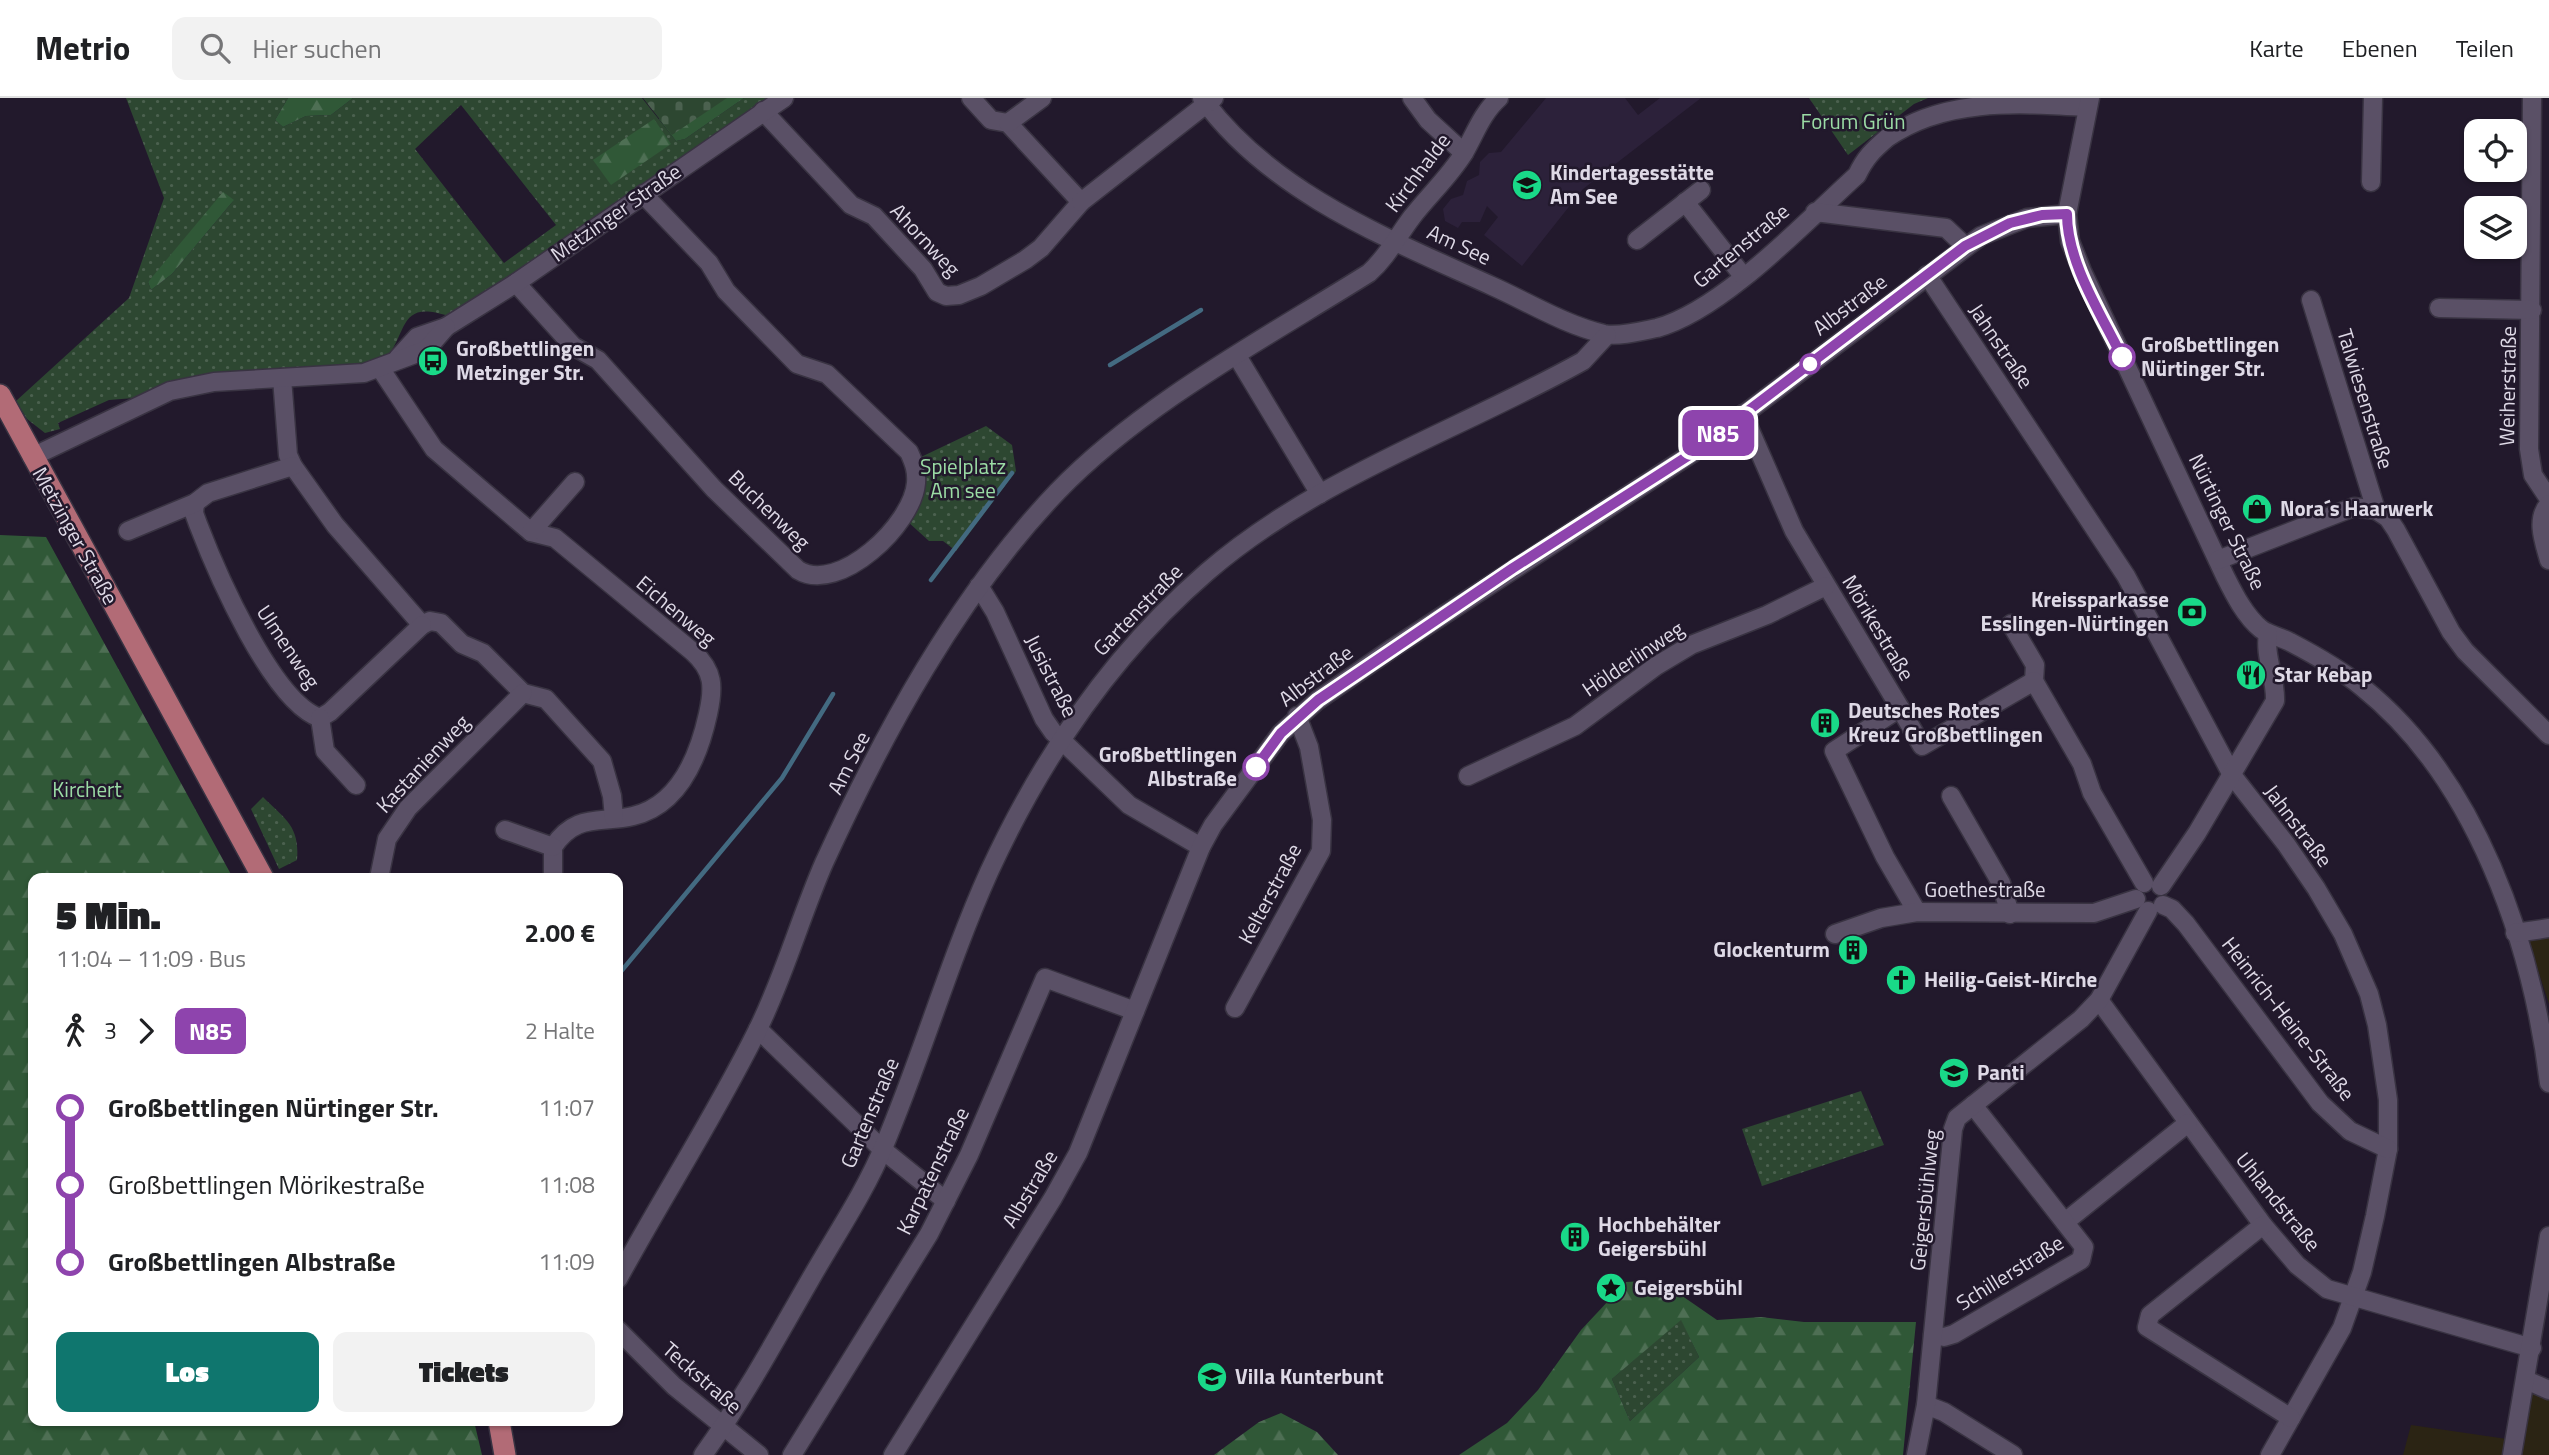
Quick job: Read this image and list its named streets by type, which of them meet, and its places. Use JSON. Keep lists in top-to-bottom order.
{
  "streets": {
    "main road": ["Metzinger Straße"],
    "street": [
      "Kirchhalde",
      "Ahornweg",
      "Am See",
      "Gartenstraße",
      "Albstraße",
      "Jahnstraße",
      "Weiherstraße",
      "Talwiesenstraße",
      "Buchenweg",
      "Nürtinger Straße",
      "Eichenweg",
      "Mörikestraße",
      "Ulmenweg",
      "Hölderlinweg",
      "Jusistraße",
      "Kastanienweg",
      "Goethestraße",
      "Kelterstraße",
      "Heinrich-Heine-Straße",
      "Karpatenstraße",
      "Geigersbühlweg",
      "Uhlandstraße",
      "Schillerstraße",
      "Teckstraße"
    ]
  },
  "crossings": [
    ["Kirchhalde", "Am See"],
    ["Metzinger Straße", "Ahornweg"],
    ["Metzinger Straße", "Buchenweg"],
    ["Metzinger Straße", "Eichenweg"],
    ["Am See", "Gartenstraße"],
    ["Am See", "Jusistraße"],
    ["Gartenstraße", "Albstraße"],
    ["Gartenstraße", "Jusistraße"],
    ["Gartenstraße", "Teckstraße"],
    ["Albstraße", "Jahnstraße"],
    ["Albstraße", "Nürtinger Straße"],
    ["Albstraße", "Mörikestraße"],
    ["Albstraße", "Jusistraße"],
    ["Albstraße", "Kelterstraße"],
    ["Albstraße", "Karpatenstraße"],
    ["Jahnstraße", "Heinrich-Heine-Straße"],
    ["Jahnstraße", "Geigersbühlweg"],
    ["Jahnstraße", "Uhlandstraße"],
    ["Nürtinger Straße", "Geigersbühlweg"],
    ["Mörikestraße", "Hölderlinweg"],
    ["Mörikestraße", "Goethestraße"],
    ["Goethestraße", "Heinrich-Heine-Straße"],
    ["Goethestraße", "Geigersbühlweg"],
    ["Heinrich-Heine-Straße", "Geigersbühlweg"],
    ["Geigersbühlweg", "Uhlandstraße"],
    ["Geigersbühlweg", "Schillerstraße"],
    ["Uhlandstraße", "Schillerstraße"]
  ],
  "parks": ["Forum Grün", "Spielplatz Am see", "Kirchert"],
  "places": {
    "school or university": ["Kindertagesstätte Am See", "Panti", "Villa Kunterbunt"],
    "other": ["Großbettlingen Nürtinger Str.", "Großbettlingen Albstraße"],
    "bus stop": ["Großbettlingen Metzinger Str."],
    "shop": ["Nora´s Haarwerk"],
    "bank": ["Kreissparkasse Esslingen-Nürtingen"],
    "restaurant": ["Star Kebap"],
    "building": ["Deutsches Rotes Kreuz Großbettlingen", "Glockenturm", "Hochbehälter Geigersbühl"],
    "church": ["Heilig-Geist-Kirche"],
    "place": ["Geigersbühl"]
  },
  "lines": ["bus line N85"],
  "page": {
    "header": "Metrio",
    "search": "Hier suchen",
    "nav": ["Karte", "Ebenen", "Teilen"],
    "on_map": "N85",
    "heading": ["5 Min.", "11:04 – 11:09 · Bus", "2.00 €"],
    "legs": ["3", "N85", "2 Halte"],
    "list": [
      {
        "name": "Großbettlingen Nürtinger Str.",
        "value": "11:07"
      },
      {
        "name": "Großbettlingen Mörikestraße",
        "value": "11:08"
      },
      {
        "name": "Großbettlingen Albstraße",
        "value": "11:09"
      }
    ],
    "buttons": ["Los", "Tickets"]
  }
}
